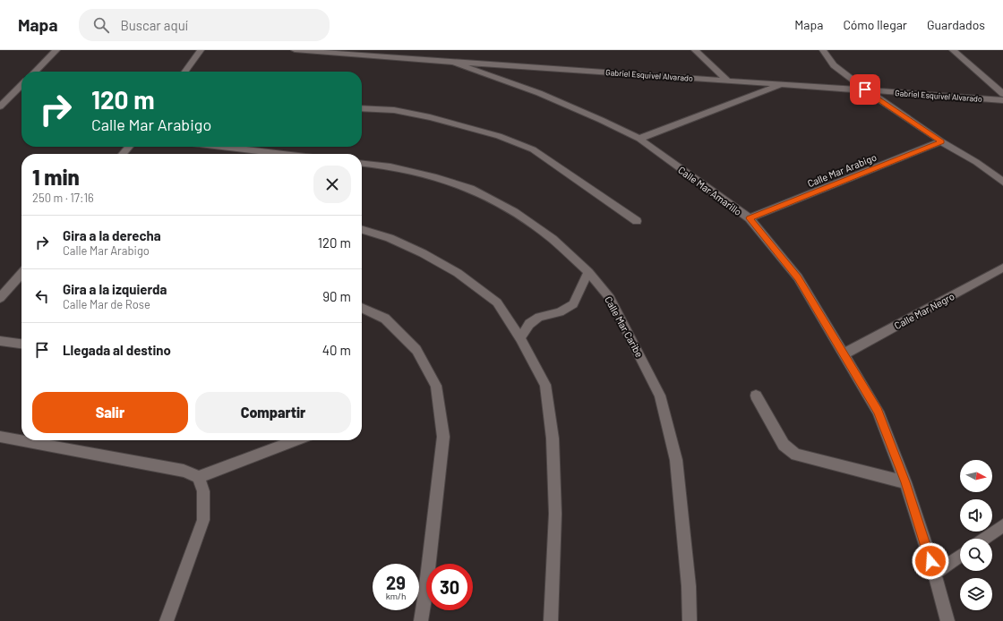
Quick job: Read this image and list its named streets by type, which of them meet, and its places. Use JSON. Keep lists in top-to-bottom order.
{
  "streets": {
    "street": [
      "Gabriel Esquivel Alvarado",
      "Calle Mar Arabigo",
      "Calle Mar Amarillo",
      "Calle Mar Negro",
      "Calle Mar Caribe"
    ]
  },
  "crossings": [
    ["Gabriel Esquivel Alvarado", "Calle Mar Amarillo"],
    ["Calle Mar Arabigo", "Calle Mar Amarillo"],
    ["Calle Mar Amarillo", "Calle Mar Negro"]
  ],
  "north": "right",
  "page": {
    "header": "Mapa",
    "search": "Buscar aquí",
    "nav": ["Mapa", "Cómo llegar", "Guardados"],
    "turn": ["120 m", "Calle Mar Arabigo"],
    "heading": ["1 min", "250 m · 17:16"],
    "list": [
      {
        "name": "Gira a la derecha",
        "note": "Calle Mar Arabigo",
        "value": "120 m"
      },
      {
        "name": "Gira a la izquierda",
        "note": "Calle Mar de Rose",
        "value": "90 m"
      },
      {
        "name": "Llegada al destino",
        "value": "40 m"
      }
    ],
    "buttons": ["Salir", "Compartir"],
    "speed": "29 km/h",
    "limit": "30"
  }
}
